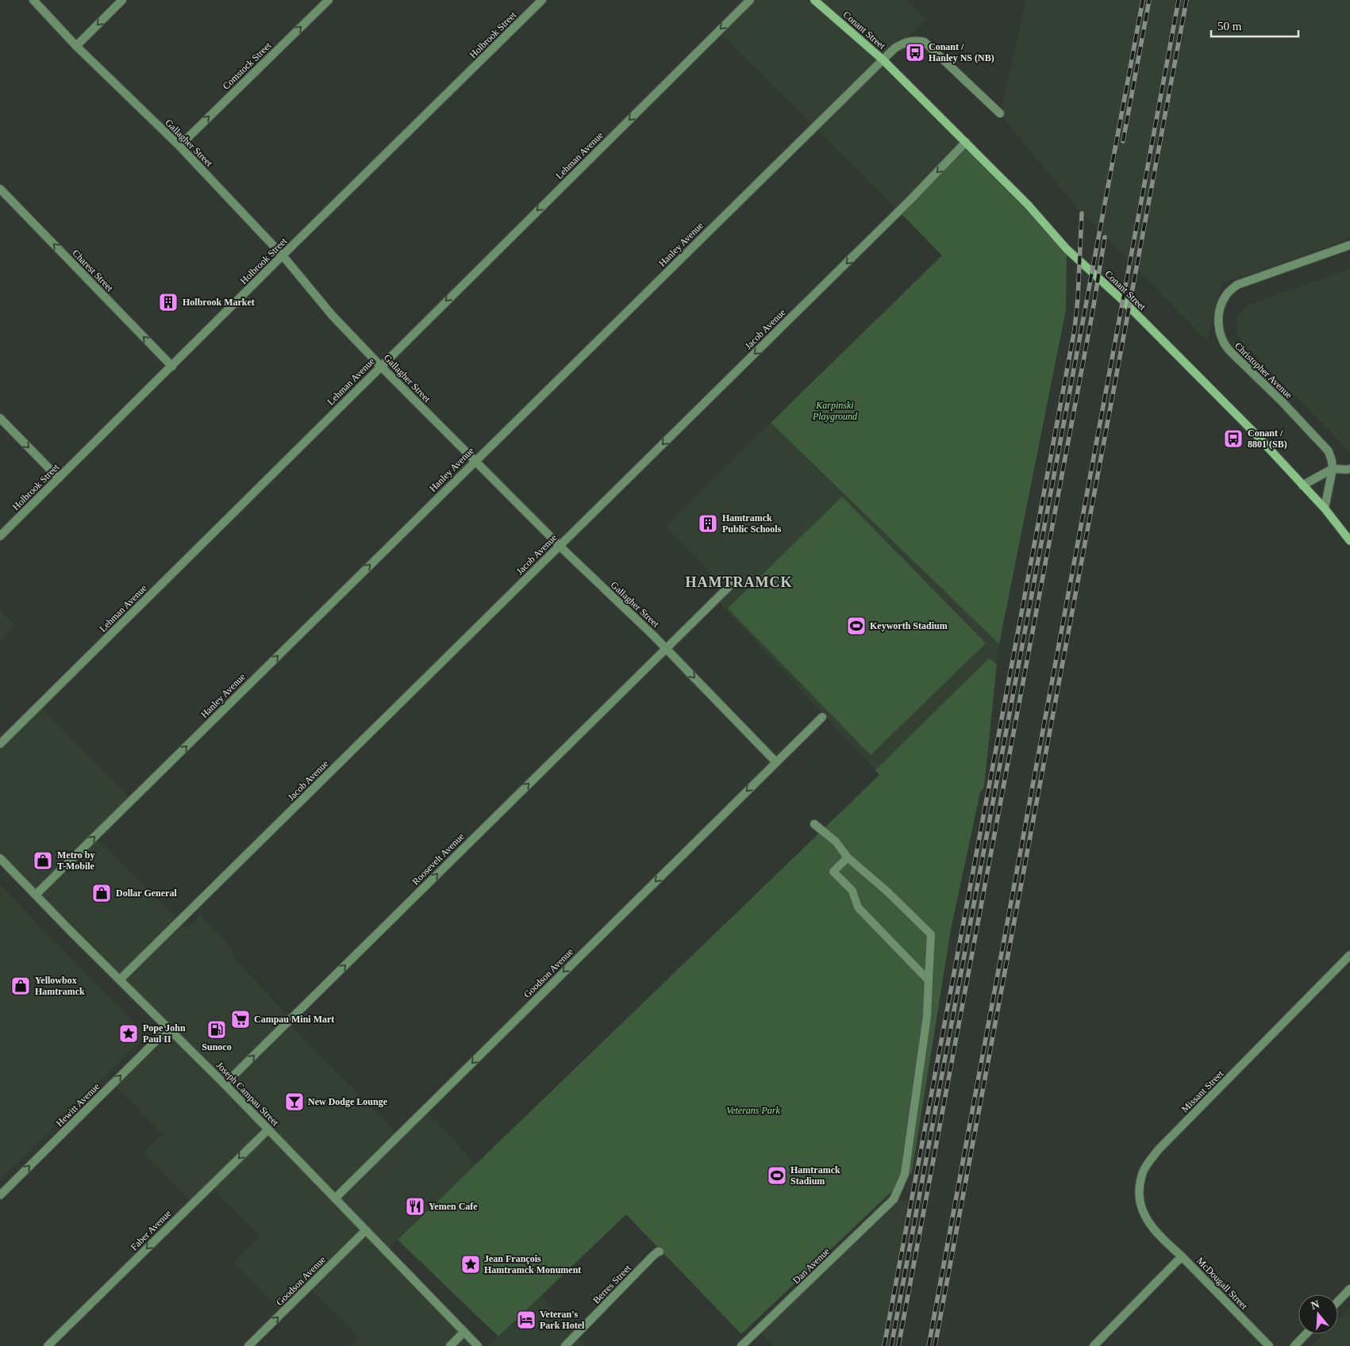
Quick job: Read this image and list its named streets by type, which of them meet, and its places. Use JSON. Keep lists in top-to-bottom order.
{
  "streets": {
    "main road": ["Conant Street"],
    "street": [
      "Holbrook Street",
      "Comstock Street",
      "Gallagher Street",
      "Lehman Avenue",
      "Hanley Avenue",
      "Charest Street",
      "Jacob Avenue",
      "Christopher Avenue",
      "Roosevelt Avenue",
      "Goodson Avenue",
      "Missant Street",
      "Joseph Campau Street",
      "Hewitt Avenue",
      "Faber Avenue",
      "Dan Avenue",
      "McDougall Street",
      "Berres Street"
    ]
  },
  "crossings": [
    ["Conant Street", "Hanley Avenue"],
    ["Conant Street", "Jacob Avenue"],
    ["Conant Street", "Christopher Avenue"],
    ["Holbrook Street", "Gallagher Street"],
    ["Holbrook Street", "Charest Street"],
    ["Comstock Street", "Gallagher Street"],
    ["Gallagher Street", "Lehman Avenue"],
    ["Gallagher Street", "Hanley Avenue"],
    ["Gallagher Street", "Jacob Avenue"],
    ["Gallagher Street", "Roosevelt Avenue"],
    ["Gallagher Street", "Goodson Avenue"],
    ["Hanley Avenue", "Joseph Campau Street"],
    ["Jacob Avenue", "Joseph Campau Street"],
    ["Roosevelt Avenue", "Joseph Campau Street"],
    ["Goodson Avenue", "Joseph Campau Street"],
    ["Missant Street", "McDougall Street"],
    ["Joseph Campau Street", "Hewitt Avenue"],
    ["Joseph Campau Street", "Faber Avenue"]
  ],
  "one_way": [
    "Comstock Street",
    "Lehman Avenue",
    "Hanley Avenue",
    "Charest Street",
    "Jacob Avenue",
    "Roosevelt Avenue",
    "Hewitt Avenue",
    "Faber Avenue"
  ],
  "districts": ["HAMTRAMCK"],
  "parks": ["Karpinski Playground", "Veterans Park"],
  "places": {
    "bus stop": ["Conant / Hanley NS (NB)", "Conant / 8801 (SB)"],
    "building": ["Holbrook Market", "Hamtramck Public Schools"],
    "sports": ["Keyworth Stadium", "Hamtramck Stadium"],
    "shop": ["Metro by T-Mobile", "Dollar General", "Yellowbox Hamtramck"],
    "supermarket": ["Campau Mini Mart"],
    "fuel station": ["Sunoco"],
    "place": ["Pope John Paul II", "Jean François Hamtramck Monument"],
    "bar": ["New Dodge Lounge"],
    "restaurant": ["Yemen Cafe"],
    "hotel": ["Veteran's Park Hotel"]
  },
  "scale_bar": "50 m",
  "north": "top"
}
